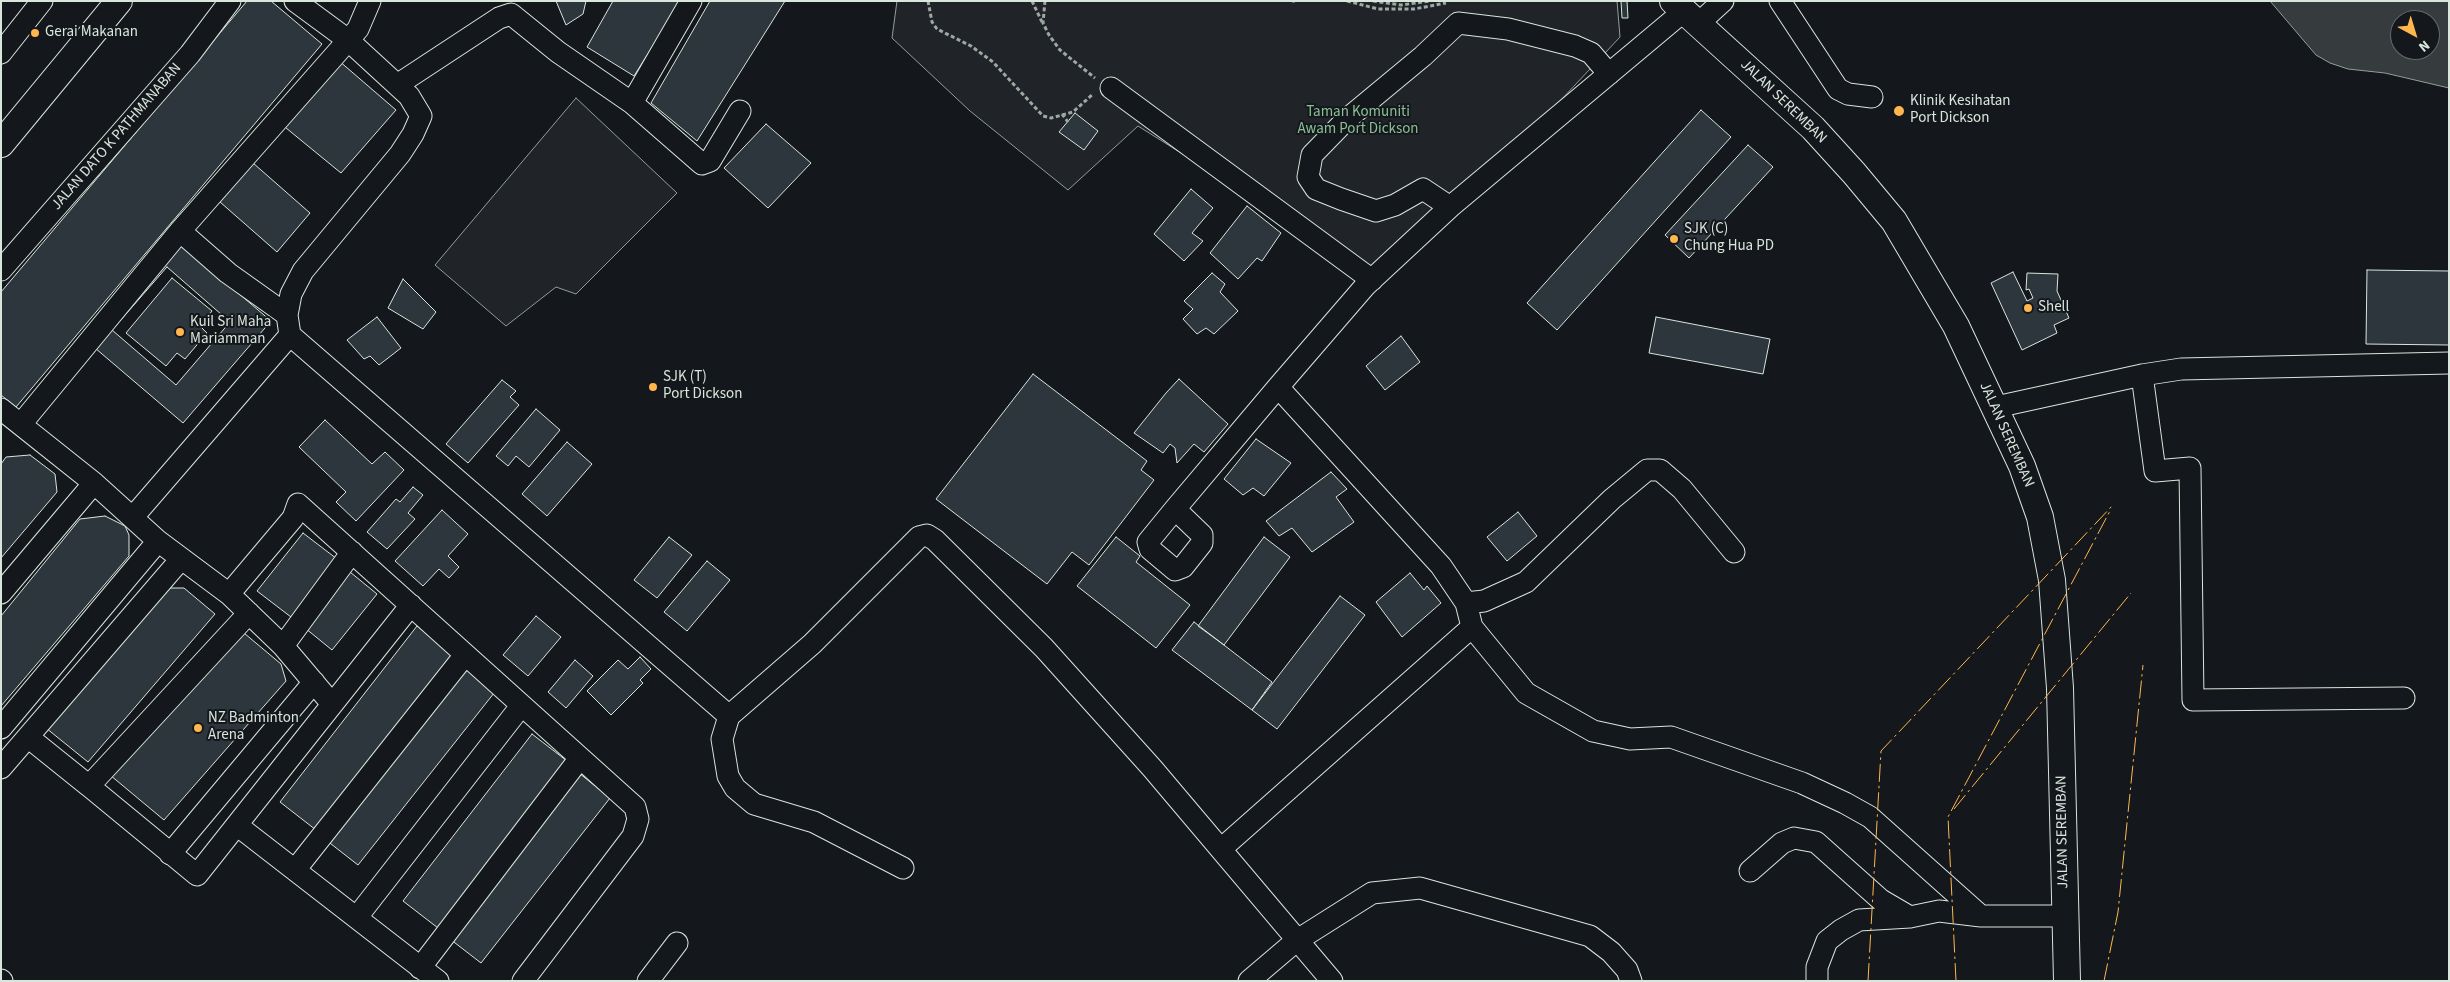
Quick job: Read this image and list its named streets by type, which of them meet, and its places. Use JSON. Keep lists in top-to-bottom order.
{
  "streets": {
    "main road": ["JALAN SEREMBAN"],
    "street": ["JALAN DATO K PATHMANABAN"]
  },
  "parks": ["Taman Komuniti Awam Port Dickson"],
  "places": [
    "Gerai Makanan",
    "Klinik Kesihatan Port Dickson",
    "SJK (C) Chung Hua PD",
    "Shell",
    "Kuil Sri Maha Mariamman",
    "SJK (T) Port Dickson",
    "NZ Badminton Arena"
  ],
  "north": "bottom right"
}
